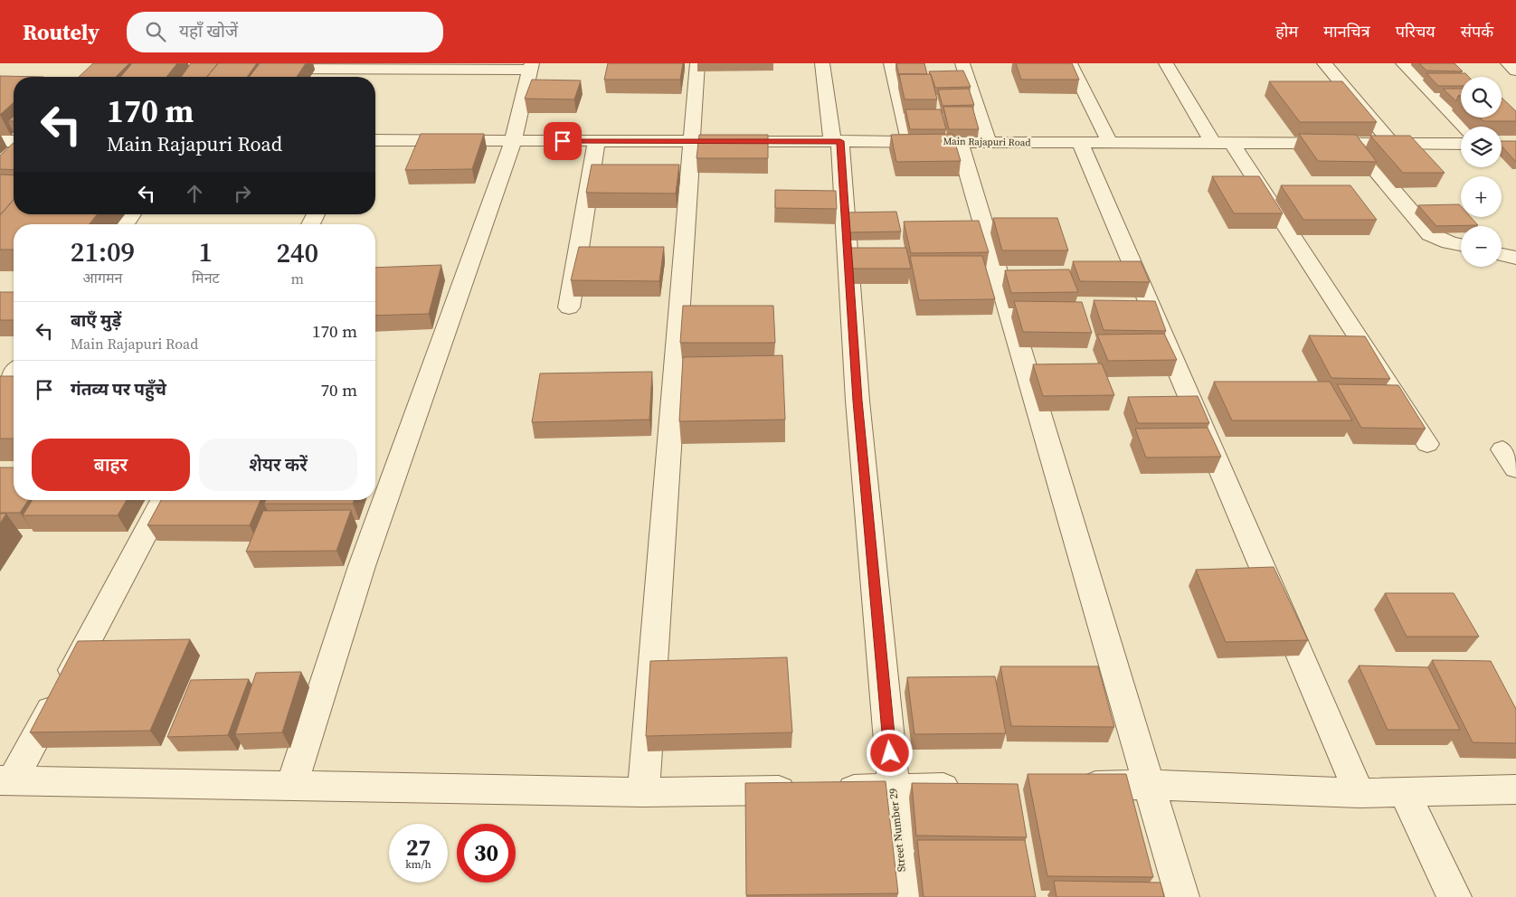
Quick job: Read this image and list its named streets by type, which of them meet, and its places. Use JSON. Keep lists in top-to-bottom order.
{
  "streets": {
    "street": ["Main Rajapuri Road", "Street Number 29"]
  },
  "crossings": [
    ["Main Rajapuri Road", "Street Number 29"]
  ],
  "page": {
    "header": "Routely",
    "search": "यहाँ खोजें",
    "nav": [
      "होम",
      "मानचित्र",
      "परिचय",
      "संपर्क"
    ],
    "map_buttons": ["+", "−"],
    "turn": ["170 m", "Main Rajapuri Road"],
    "eta": [
      "21:09",
      "आगमन",
      "1",
      "मिनट",
      "240",
      "m"
    ],
    "list": [
      {
        "name": "बाएँ मुड़ें",
        "note": "Main Rajapuri Road",
        "value": "170 m"
      },
      {
        "name": "गंतव्य पर पहुँचे",
        "value": "70 m"
      }
    ],
    "buttons": ["बाहर", "शेयर करें"],
    "speed": "27 km/h",
    "limit": "30"
  }
}
